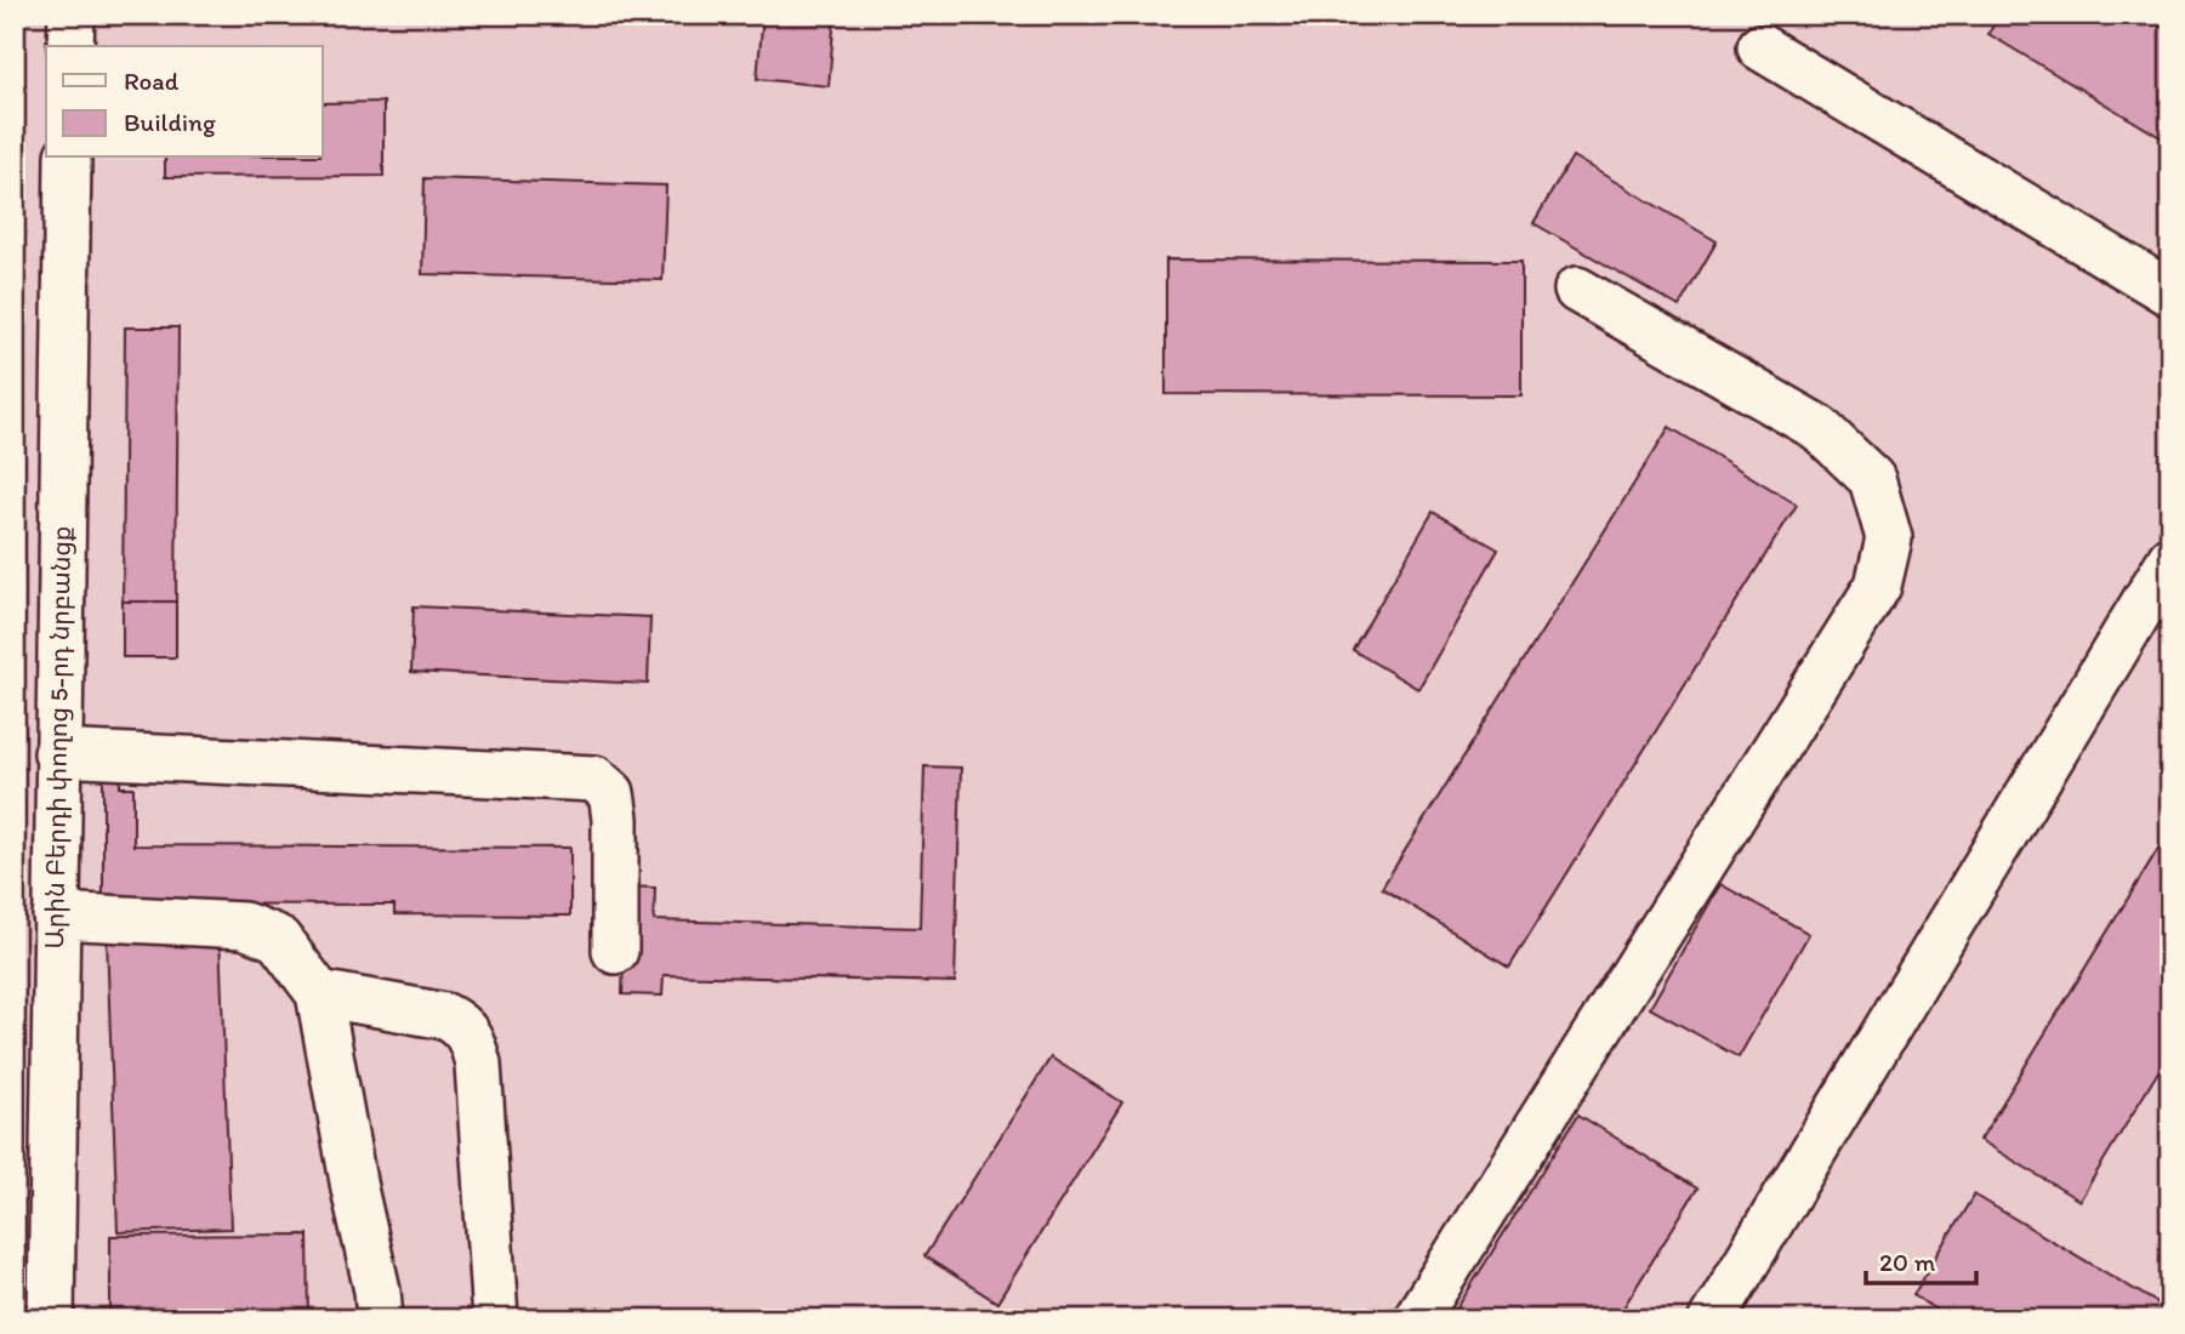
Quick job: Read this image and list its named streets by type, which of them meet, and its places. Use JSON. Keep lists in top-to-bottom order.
{
  "streets": {
    "street": ["Արին Բերդի փողոց 5-րդ նրբանցք"]
  },
  "legend": ["Road", "Building"],
  "scale_bar": "20 m"
}
